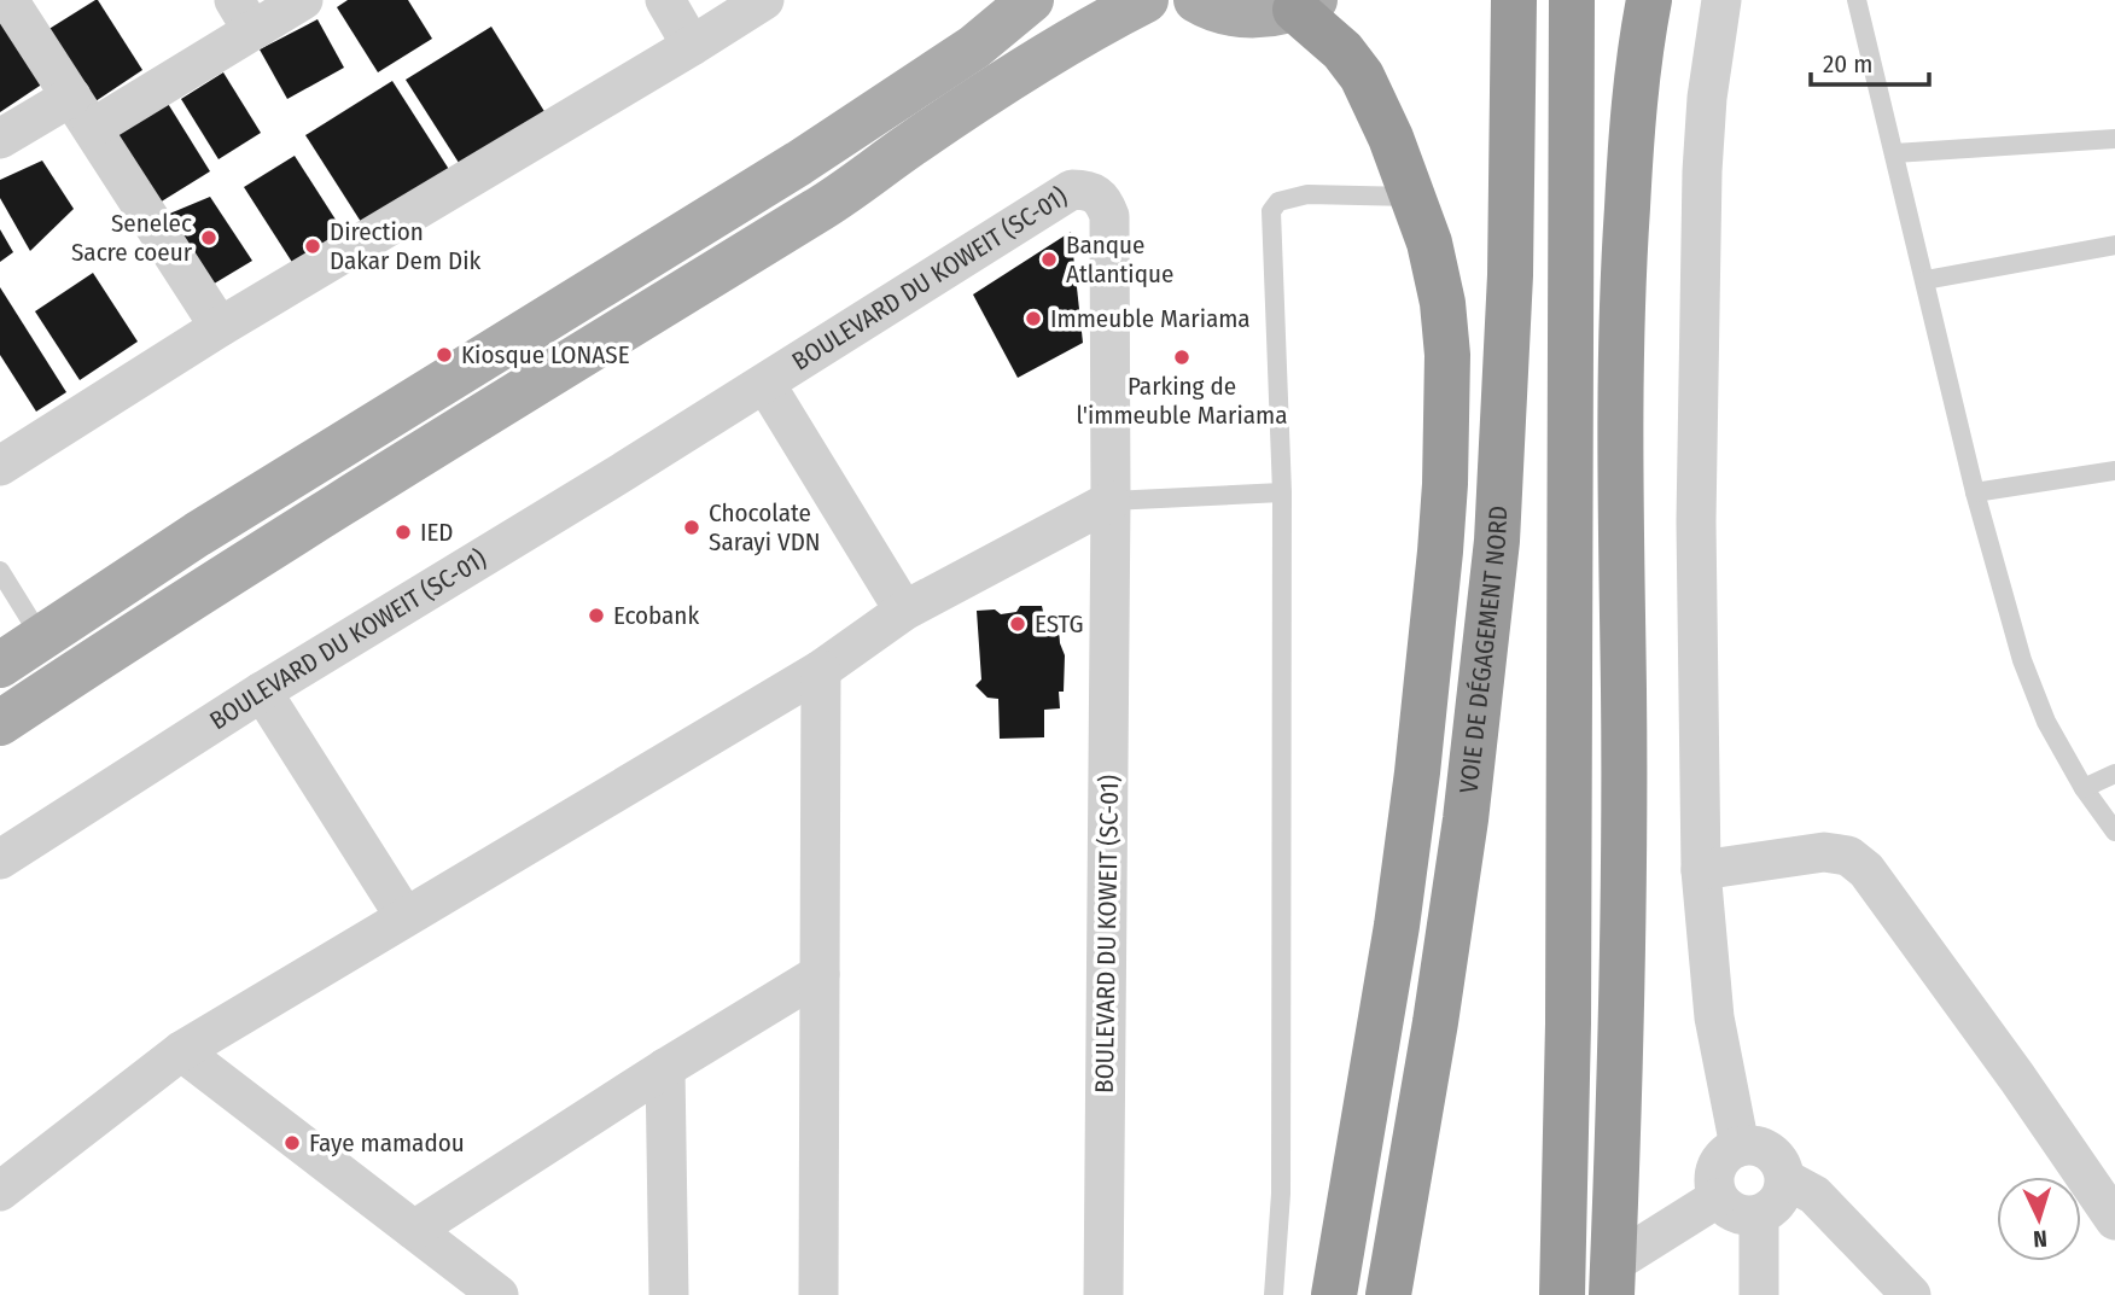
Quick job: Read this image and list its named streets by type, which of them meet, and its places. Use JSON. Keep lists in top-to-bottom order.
{
  "streets": {
    "highway": ["VOIE DE DÉGAGEMENT NORD"],
    "street": ["BOULEVARD DU KOWEIT (SC-01)"]
  },
  "places": [
    "Senelec Sacre coeur",
    "Direction Dakar Dem Dik",
    "Banque Atlantique",
    "Immeuble Mariama",
    "Kiosque LONASE",
    "Parking de l'immeuble Mariama",
    "Chocolate Sarayi VDN",
    "IED",
    "Ecobank",
    "ESTG",
    "Faye mamadou"
  ],
  "scale_bar": "20 m",
  "north": "bottom"
}
